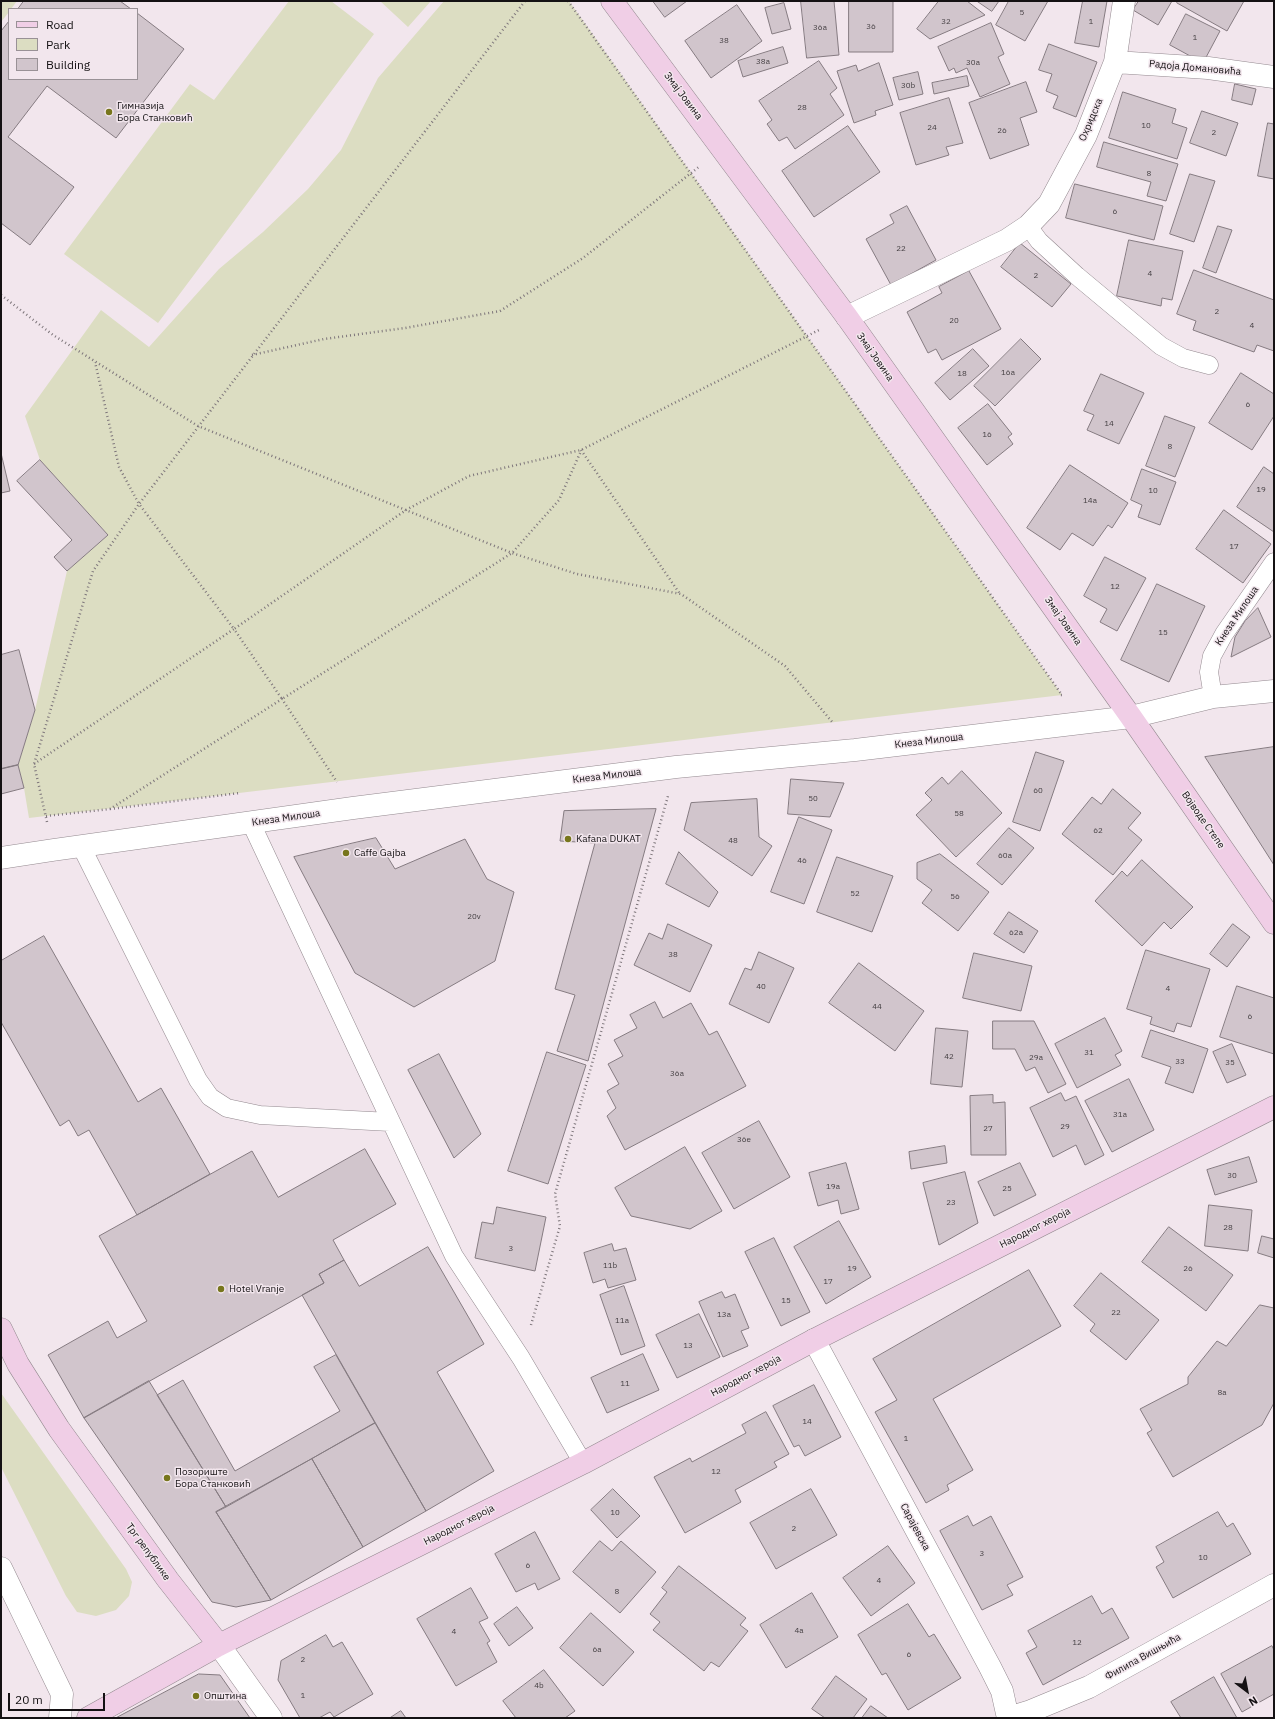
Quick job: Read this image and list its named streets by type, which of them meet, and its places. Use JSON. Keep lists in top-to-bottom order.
{
  "streets": {
    "street": [
      "Радоја Домановића",
      "Змај Јовина",
      "Охридска",
      "Кнеза Милоша",
      "Војводе Степе",
      "Народног хероја",
      "Сарајевска",
      "Трг републике",
      "Филипа Вишњића"
    ]
  },
  "crossings": [
    ["Радоја Домановића", "Охридска"],
    ["Змај Јовина", "Охридска"],
    ["Змај Јовина", "Кнеза Милоша"],
    ["Змај Јовина", "Војводе Степе"],
    ["Кнеза Милоша", "Војводе Степе"],
    ["Народног хероја", "Сарајевска"],
    ["Народног хероја", "Трг републике"],
    ["Сарајевска", "Филипа Вишњића"]
  ],
  "places": [
    "Гимназија Бора Станковић",
    "Kafana DUKAT",
    "Caffe Gajba",
    "Hotel Vranje",
    "Позориште Бора Станковић",
    "Општина"
  ],
  "house_numbers": [
    "5",
    "32",
    "1",
    "36",
    "36a",
    "1",
    "38",
    "38a",
    "30a",
    "30b",
    "28",
    "10",
    "24",
    "26",
    "2",
    "8",
    "6",
    "22",
    "4",
    "2",
    "2",
    "20",
    "4",
    "16a",
    "18",
    "6",
    "14",
    "16",
    "8",
    "19",
    "10",
    "14a",
    "17",
    "12",
    "15",
    "60",
    "50",
    "58",
    "62",
    "48",
    "60a",
    "46",
    "52",
    "56",
    "20v",
    "62a",
    "38",
    "40",
    "4",
    "44",
    "6",
    "31",
    "42",
    "29a",
    "33",
    "35",
    "36a",
    "31a",
    "29",
    "27",
    "36e",
    "30",
    "19a",
    "25",
    "23",
    "28",
    "3",
    "11b",
    "19",
    "26",
    "17",
    "15",
    "22",
    "13a",
    "11a",
    "13",
    "11",
    "8a",
    "14",
    "1",
    "12",
    "10",
    "2",
    "3",
    "10",
    "6",
    "4",
    "8",
    "4a",
    "4",
    "12",
    "6a",
    "6",
    "2",
    "4b",
    "1"
  ],
  "legend": ["Road", "Park", "Building"],
  "scale_bar": "20 m",
  "north": "bottom right"
}
